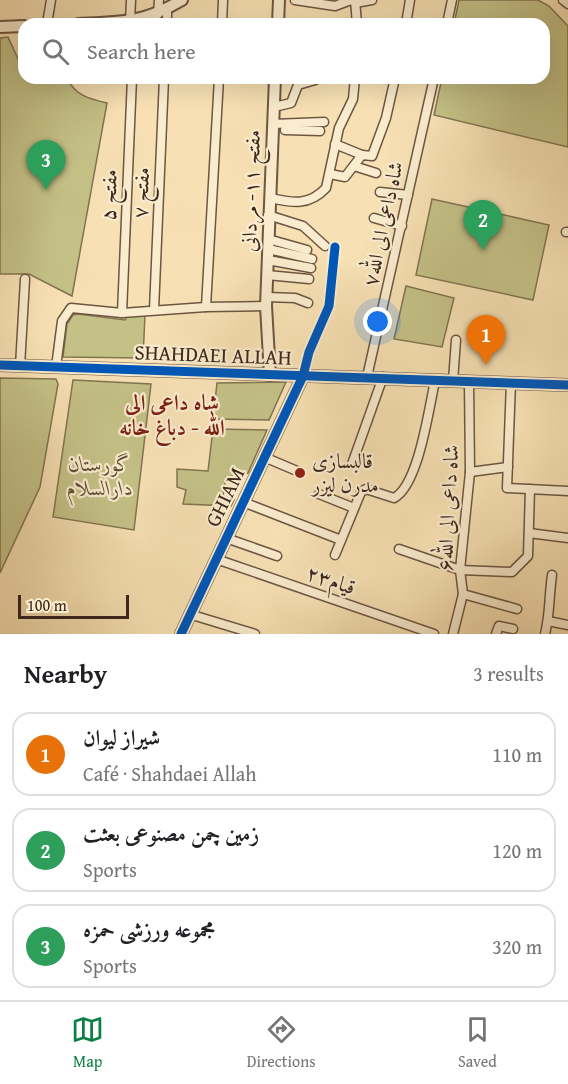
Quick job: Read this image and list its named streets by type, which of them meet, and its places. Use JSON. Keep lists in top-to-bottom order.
{
  "streets": {
    "street": [
      "مفتح ۱۱- مردانی",
      "مفتح ۷",
      "مفتح ۵",
      "شاه داعی الی الله۷",
      "SHAHDAEI ALLAH",
      "GHIAM",
      "شاه داعی الی الله۶",
      "قیام۲۳"
    ]
  },
  "crossings": [
    ["مفتح ۱۱- مردانی", "SHAHDAEI ALLAH"],
    ["شاه داعی الی الله۷", "SHAHDAEI ALLAH"],
    ["SHAHDAEI ALLAH", "GHIAM"],
    ["SHAHDAEI ALLAH", "شاه داعی الی الله۶"],
    ["GHIAM", "قیام۲۳"]
  ],
  "districts": ["شاه داعی الی الله - دباغ خانه"],
  "parks": ["گورستان دارالسلام"],
  "places": ["قالبسازی مدرن لیزر"],
  "scale_bar": "100 m",
  "page": {
    "search": "Search here",
    "pins": ["3", "2", "1"],
    "scale": "100 m",
    "heading": ["Nearby", "3 results"],
    "list": [
      {
        "mark": "1",
        "name": "شیراز لیوان",
        "note": "Café · Shahdaei Allah",
        "value": "110 m"
      },
      {
        "mark": "2",
        "name": "زمین چمن مصنوعی بعثت",
        "note": "Sports",
        "value": "120 m"
      },
      {
        "mark": "3",
        "name": "مجموعه ورزشی حمزه",
        "note": "Sports",
        "value": "320 m"
      }
    ],
    "nav": ["Map", "Directions", "Saved"]
  }
}
